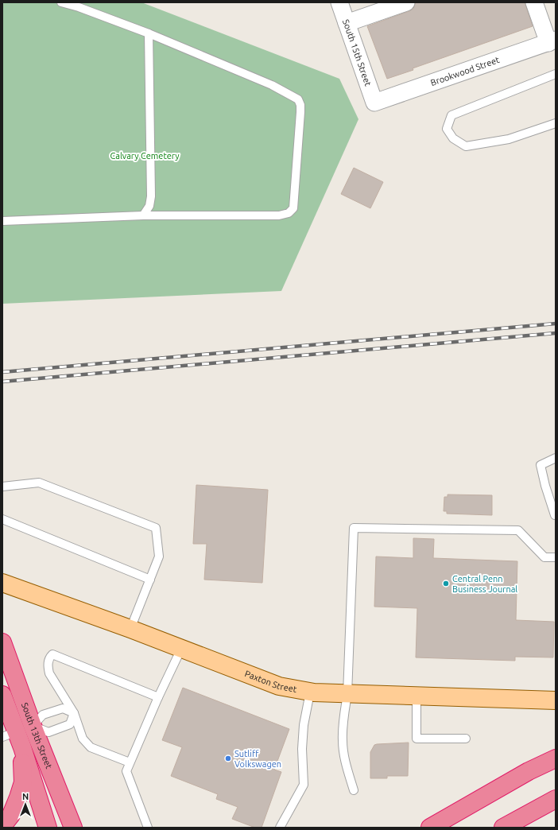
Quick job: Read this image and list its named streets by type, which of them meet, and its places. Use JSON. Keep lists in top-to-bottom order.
{
  "streets": {
    "highway": ["South 13th Street"],
    "main road": ["Paxton Street"],
    "street": ["South 15th Street", "Brookwood Street"]
  },
  "crossings": [
    ["South 15th Street", "Brookwood Street"]
  ],
  "parks": ["Calvary Cemetery"],
  "places": ["Central Penn Business Journal", "Sutliff Volkswagen"],
  "north": "top"
}
